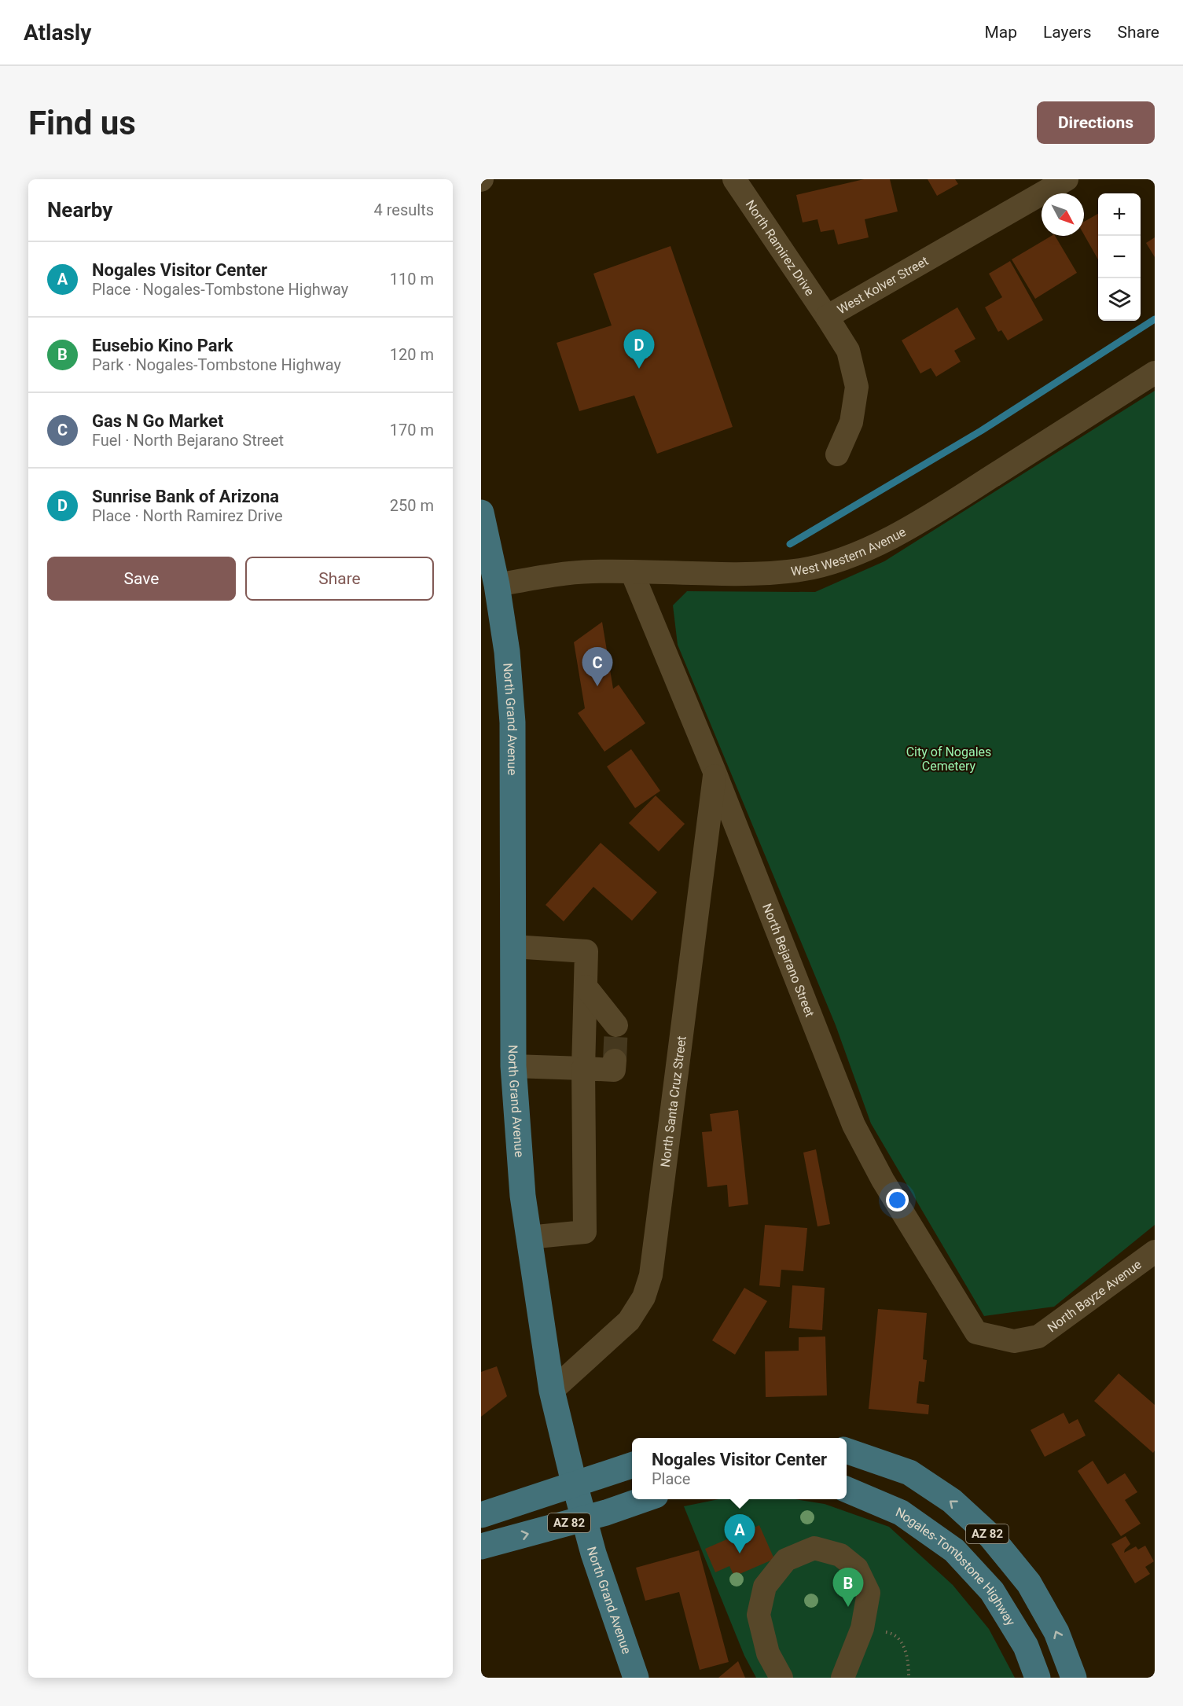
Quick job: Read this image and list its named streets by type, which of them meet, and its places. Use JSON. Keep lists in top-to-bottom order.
{
  "streets": {
    "main road": ["North Grand Avenue", "AZ 82", "Nogales-Tombstone Highway"],
    "street": [
      "North Ramirez Drive",
      "West Kolver Street",
      "West Western Avenue",
      "North Bejarano Street",
      "North Santa Cruz Street",
      "North Bayze Avenue"
    ]
  },
  "crossings": [
    ["North Ramirez Drive", "West Kolver Street"],
    ["West Western Avenue", "North Grand Avenue"],
    ["West Western Avenue", "North Bejarano Street"],
    ["North Grand Avenue", "North Santa Cruz Street"],
    ["North Bejarano Street", "North Santa Cruz Street"],
    ["North Bejarano Street", "North Bayze Avenue"]
  ],
  "parks": ["City of Nogales Cemetery"],
  "north": "bottom right",
  "page": {
    "header": "Atlasly",
    "nav": ["Map", "Layers", "Share"],
    "buttons": [
      "Directions",
      ["Save", "Share"]
    ],
    "title": "Find us",
    "heading": ["Nearby", "4 results"],
    "map_buttons": ["+", "−"],
    "list": [
      {
        "mark": "A",
        "name": "Nogales Visitor Center",
        "note": "Place · Nogales-Tombstone Highway",
        "value": "110 m"
      },
      {
        "mark": "B",
        "name": "Eusebio Kino Park",
        "note": "Park · Nogales-Tombstone Highway",
        "value": "120 m"
      },
      {
        "mark": "C",
        "name": "Gas N Go Market",
        "note": "Fuel · North Bejarano Street",
        "value": "170 m"
      },
      {
        "mark": "D",
        "name": "Sunrise Bank of Arizona",
        "note": "Place · North Ramirez Drive",
        "value": "250 m"
      }
    ],
    "pins": [
      "D",
      "C",
      "A",
      "B"
    ],
    "popup": ["Nogales Visitor Center", "Place"]
  }
}
